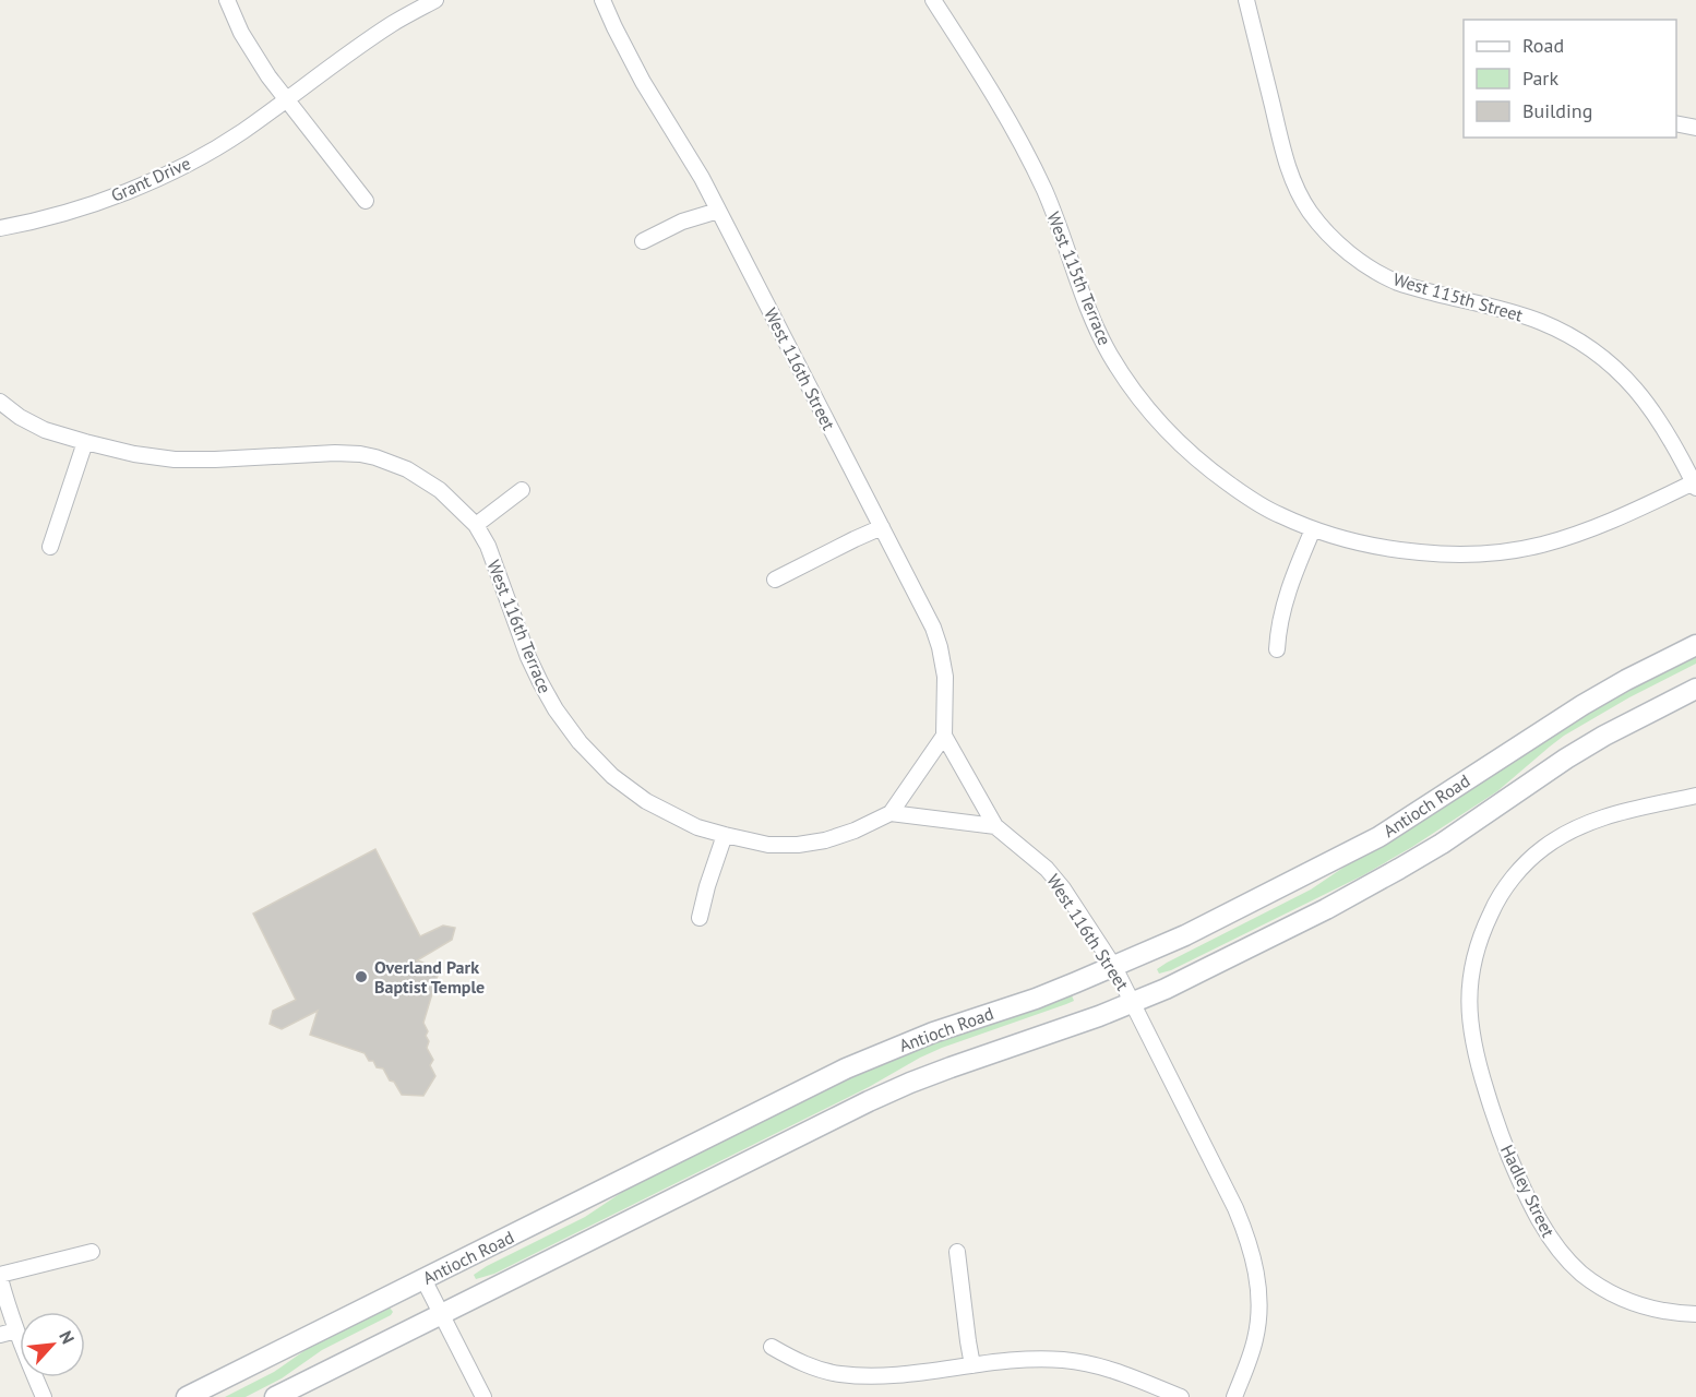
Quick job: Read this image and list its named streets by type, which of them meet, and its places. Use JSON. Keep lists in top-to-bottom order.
{
  "streets": {
    "main road": ["Antioch Road"],
    "street": [
      "Grant Drive",
      "West 115th Terrace",
      "West 115th Street",
      "West 116th Street",
      "West 116th Terrace",
      "Hadley Street"
    ]
  },
  "crossings": [
    ["West 115th Terrace", "West 115th Street"],
    ["West 116th Street", "Antioch Road"]
  ],
  "places": ["Overland Park Baptist Temple"],
  "legend": ["Road", "Park", "Building"],
  "north": "top right"
}
